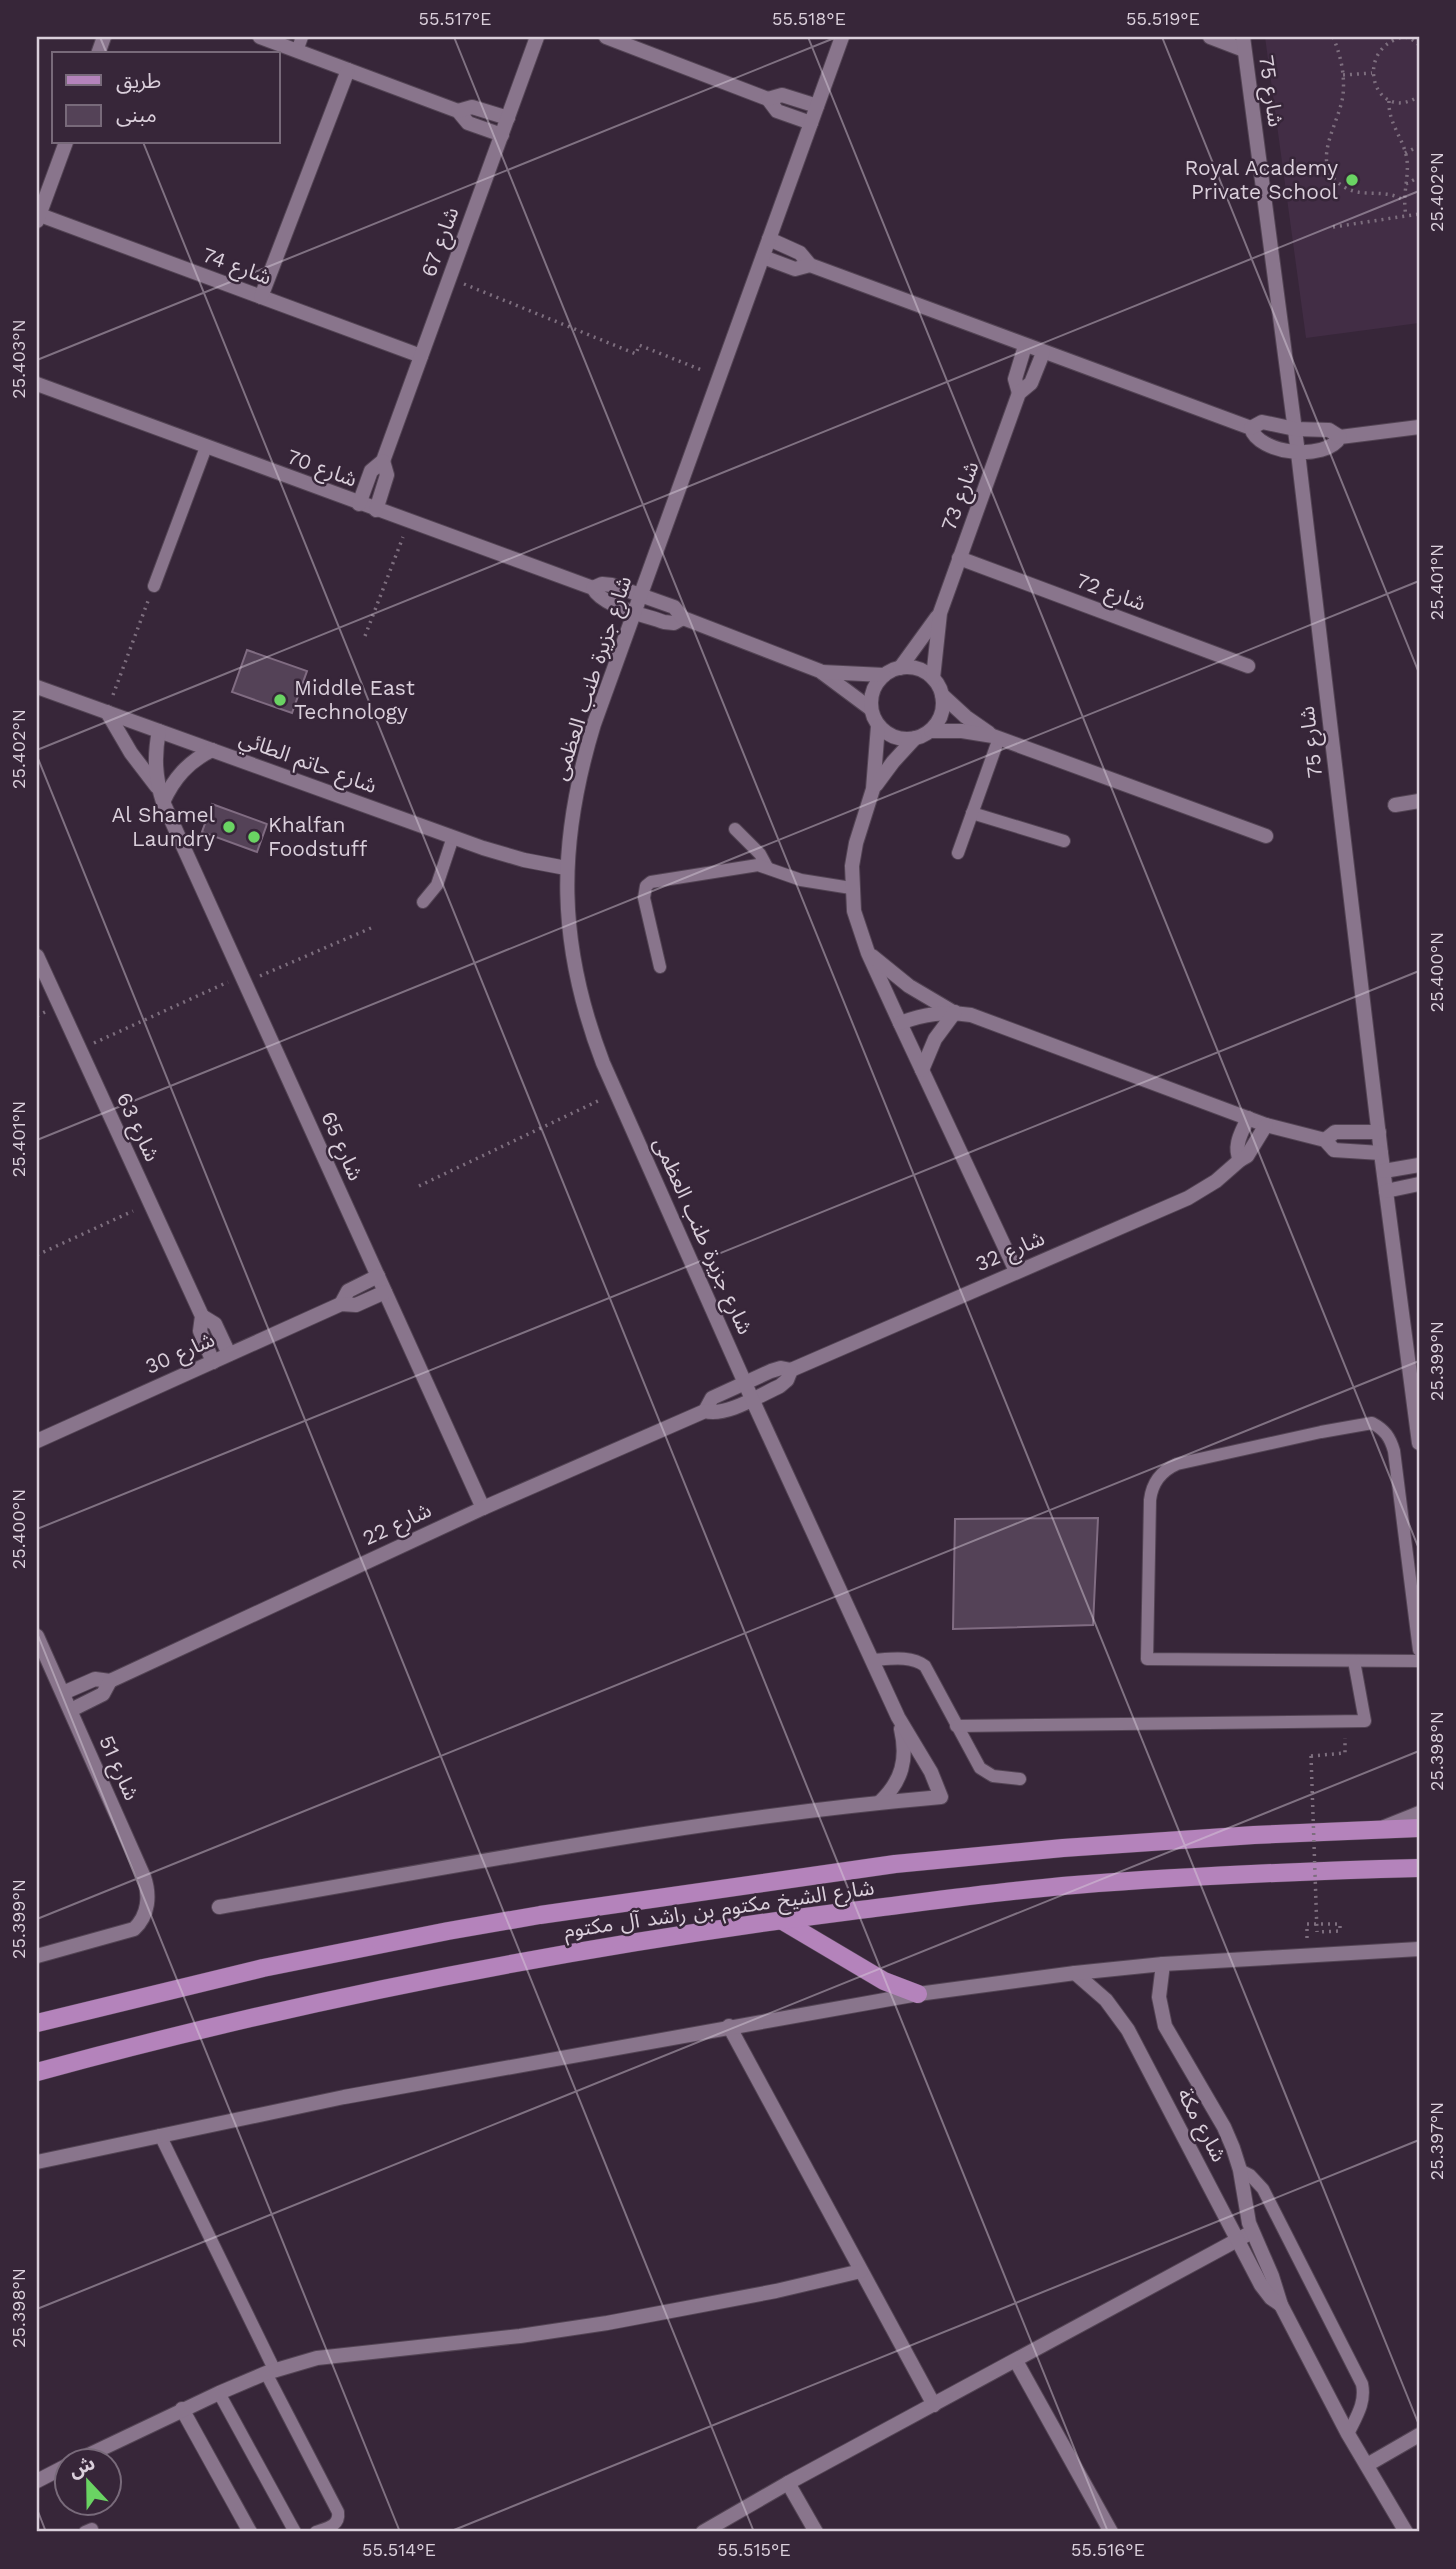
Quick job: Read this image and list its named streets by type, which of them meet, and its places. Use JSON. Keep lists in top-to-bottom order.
{
  "streets": {
    "main road": ["شارع الشيخ مكتوم بن راشد آل مكتوم"],
    "street": [
      "شارع 75",
      "شارع 67",
      "شارع 74",
      "شارع 70",
      "شارع 73",
      "شارع 72",
      "شارع جزيرة طنب العظمى",
      "شارع حاتم الطائي",
      "شارع 63",
      "شارع 65",
      "شارع 32",
      "شارع 30",
      "شارع 22",
      "شارع 51",
      "شارع مكة"
    ]
  },
  "crossings": [
    ["شارع 67", "شارع 74"],
    ["شارع 67", "شارع 70"],
    ["شارع 70", "شارع 73"],
    ["شارع 70", "شارع جزيرة طنب العظمى"],
    ["شارع 73", "شارع 72"],
    ["شارع جزيرة طنب العظمى", "شارع حاتم الطائي"],
    ["شارع جزيرة طنب العظمى", "شارع 32"],
    ["شارع جزيرة طنب العظمى", "شارع 22"],
    ["شارع حاتم الطائي", "شارع 65"],
    ["شارع 63", "شارع 30"],
    ["شارع 65", "شارع 30"],
    ["شارع 65", "شارع 22"],
    ["شارع 32", "شارع 22"],
    ["شارع 22", "شارع 51"]
  ],
  "places": [
    "Royal Academy Private School",
    "Middle East Technology",
    "Al Shamel Laundry",
    "Khalfan Foodstuff"
  ],
  "legend": ["طريق", "مبنى"],
  "north": "top",
  "coordinates": [
    "55.517°E",
    "55.518°E",
    "55.519°E",
    "25.402°N",
    "25.403°N",
    "25.401°N",
    "25.400°N",
    "25.399°N",
    "25.398°N",
    "25.397°N",
    "55.514°E",
    "55.515°E",
    "55.516°E"
  ]
}
